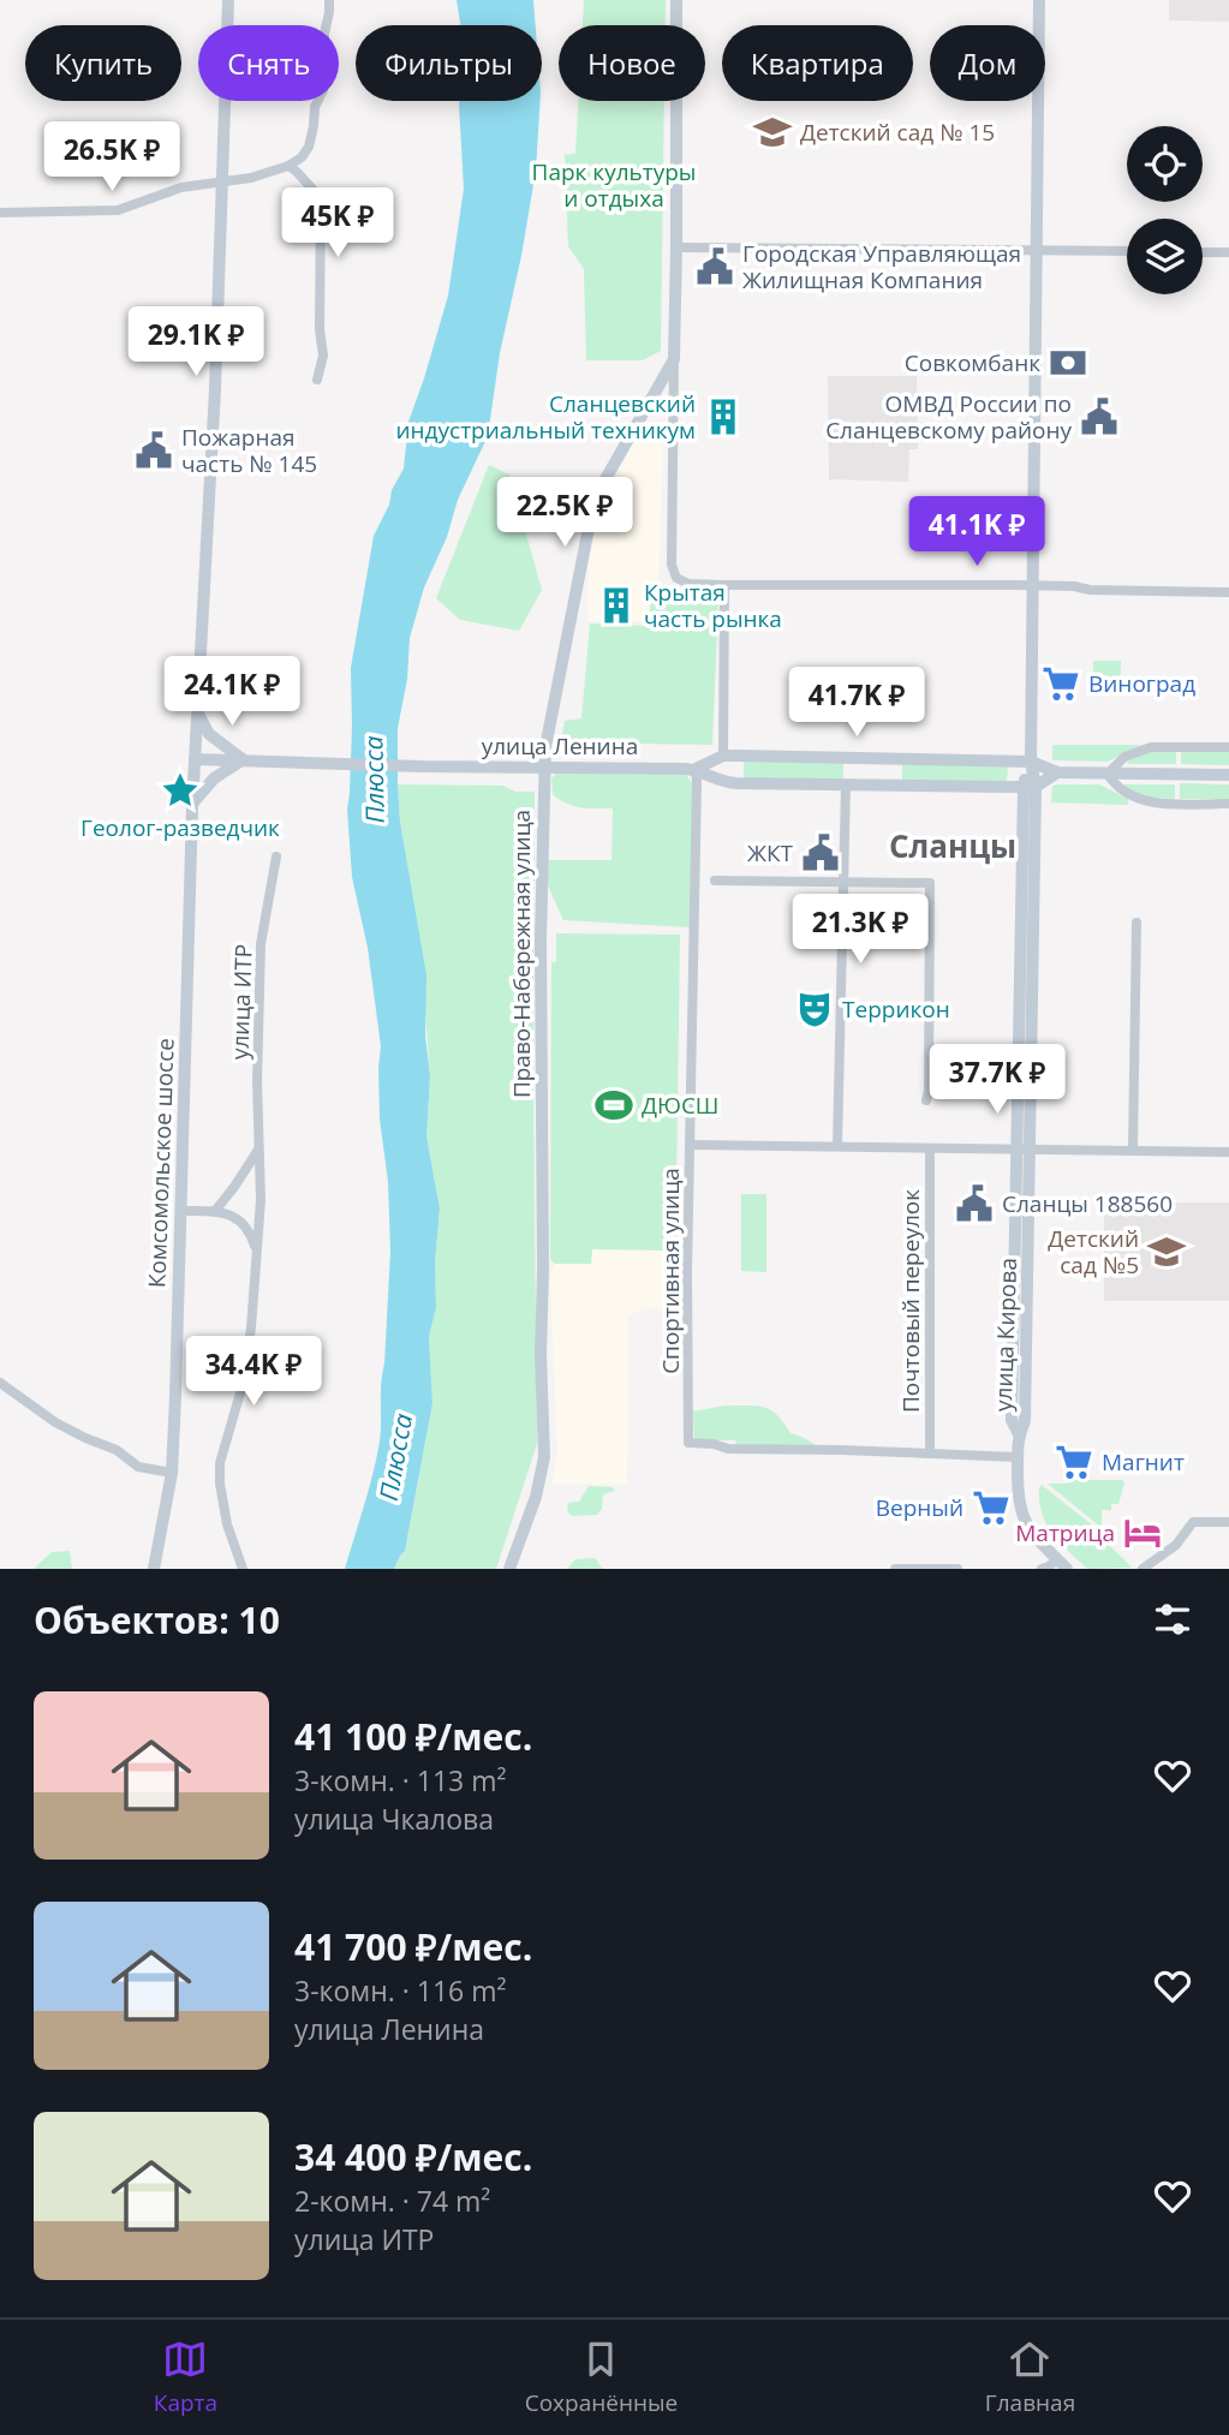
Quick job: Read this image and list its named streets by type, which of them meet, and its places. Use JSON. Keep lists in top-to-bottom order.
{
  "streets": {
    "main road": [
      "улица Ленина",
      "Право-Набережная улица",
      "Комсомольское шоссе",
      "улица Кирова"
    ],
    "street": ["улица ИТР", "Спортивная улица", "Почтовый переулок"]
  },
  "crossings": [
    ["улица Ленина", "Право-Набережная улица"],
    ["улица Ленина", "Спортивная улица"],
    ["улица Ленина", "улица Кирова"],
    ["Спортивная улица", "Почтовый переулок"]
  ],
  "districts": ["Сланцы"],
  "water": ["Плюсса"],
  "parks": ["Парк культуры и отдыха"],
  "places": {
    "school or university": ["Детский сад № 15", "Детский сад №5"],
    "public building": [
      "Городская Управляющая Жилищная Компания",
      "ОМВД России по Сланцевскому району",
      "Пожарная часть № 145",
      "ЖКТ",
      "Сланцы 188560"
    ],
    "bank": ["Совкомбанк"],
    "building": ["Сланцевский индустриальный техникум", "Крытая часть рынка"],
    "supermarket": ["Виноград", "Магнит", "Верный"],
    "place": ["Геолог-разведчик"],
    "theatre": ["Террикон"],
    "sports": ["ДЮСШ"],
    "hotel": ["Матрица"]
  },
  "page": {
    "chip": [
      "Купить",
      "Снять",
      "Фильтры",
      "Новое",
      "Квартира",
      "Дом"
    ],
    "price": [
      "26.5K ₽",
      "45K ₽",
      "29.1K ₽",
      "22.5K ₽",
      "41.1K ₽",
      "24.1K ₽",
      "41.7K ₽",
      "21.3K ₽",
      "37.7K ₽",
      "34.4K ₽"
    ],
    "heading": "Объектов: 10",
    "list": [
      {
        "name": "41 100 ₽/мес.",
        "note": "3-комн. · 113 m² · улица Чкалова"
      },
      {
        "name": "41 700 ₽/мес.",
        "note": "3-комн. · 116 m² · улица Ленина"
      },
      {
        "name": "34 400 ₽/мес.",
        "note": "2-комн. · 74 m² · улица ИТР"
      }
    ],
    "tabs": ["Карта", "Сохранённые", "Главная"]
  }
}
